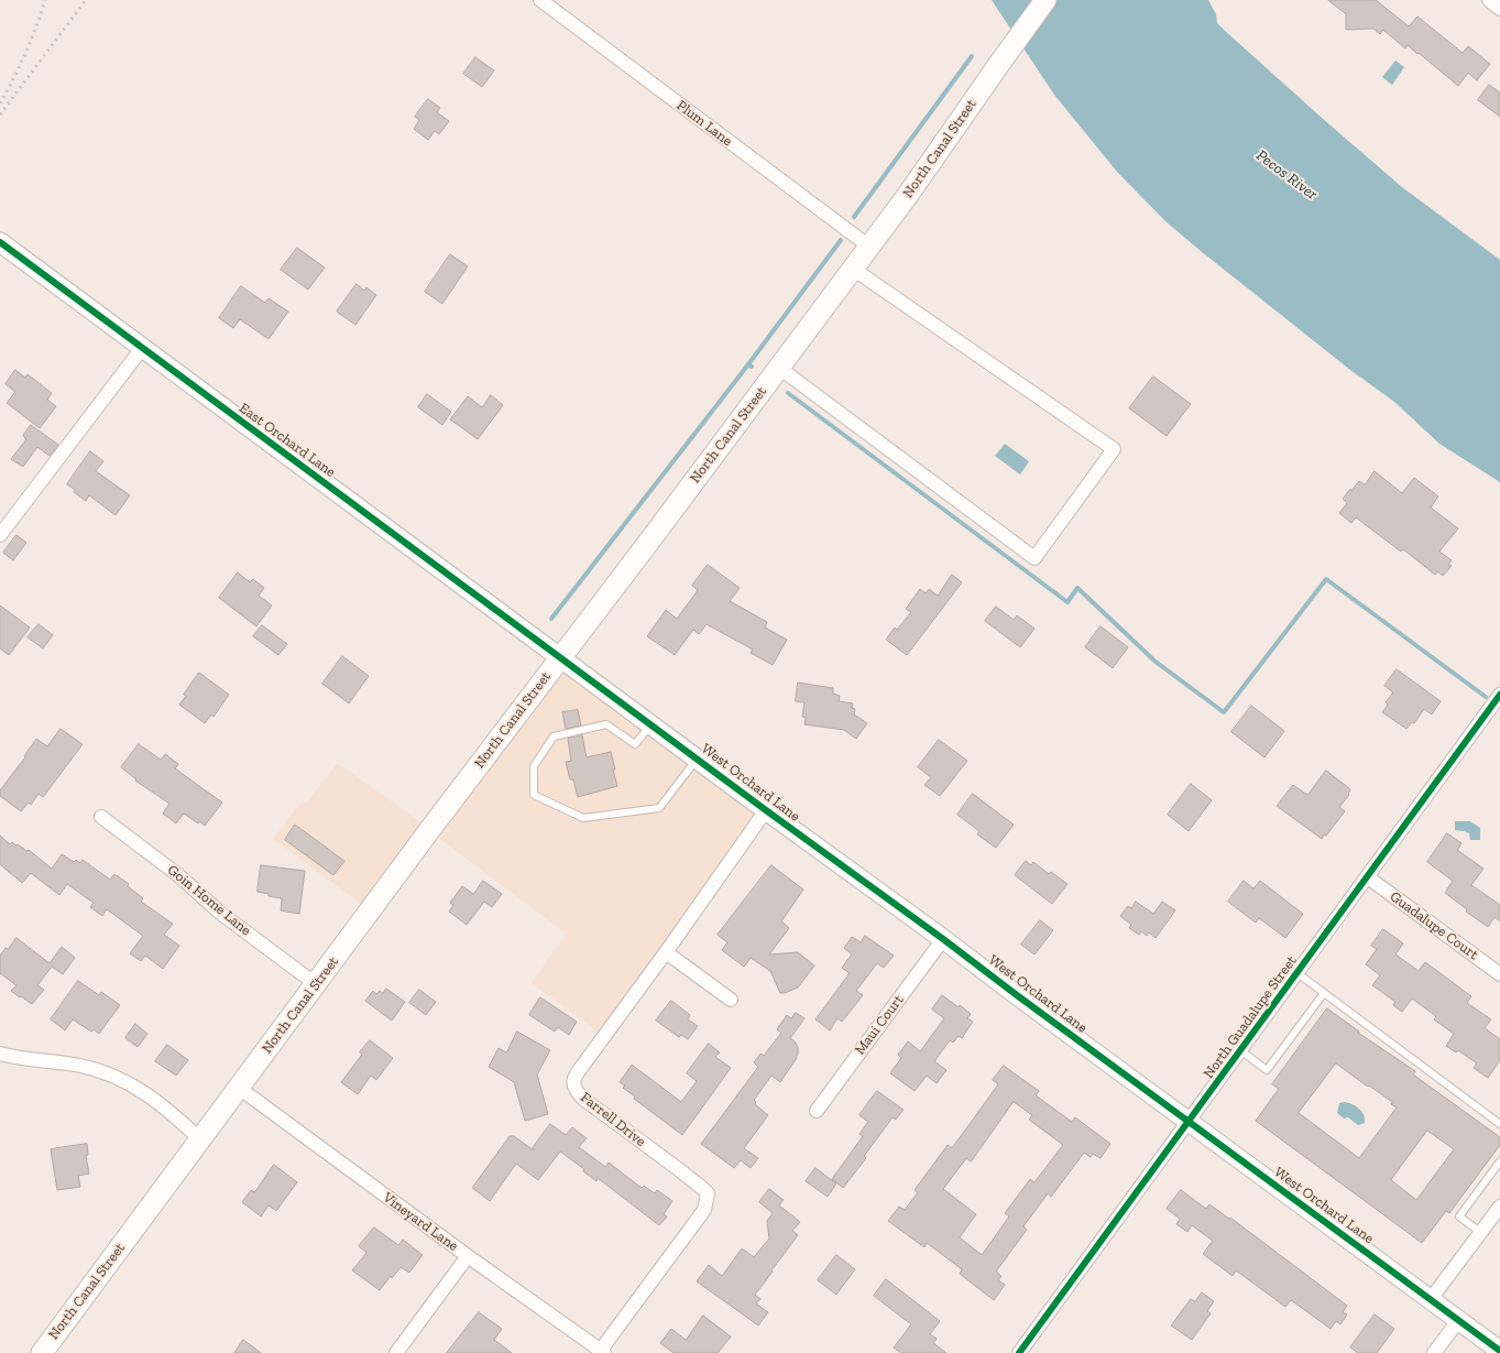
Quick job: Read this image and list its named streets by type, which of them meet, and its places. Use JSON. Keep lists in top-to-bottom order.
{
  "streets": {
    "main road": ["North Canal Street"],
    "street": [
      "Plum Lane",
      "East Orchard Lane",
      "West Orchard Lane",
      "Goin Home Lane",
      "Guadalupe Court",
      "North Guadalupe Street",
      "Maui Court",
      "Farrell Drive",
      "Vineyard Lane"
    ]
  },
  "crossings": [
    ["Plum Lane", "North Canal Street"],
    ["North Canal Street", "East Orchard Lane"],
    ["North Canal Street", "West Orchard Lane"],
    ["North Canal Street", "Goin Home Lane"],
    ["North Canal Street", "Vineyard Lane"],
    ["East Orchard Lane", "West Orchard Lane"],
    ["West Orchard Lane", "North Guadalupe Street"],
    ["West Orchard Lane", "Maui Court"],
    ["West Orchard Lane", "Farrell Drive"],
    ["Guadalupe Court", "North Guadalupe Street"],
    ["Farrell Drive", "Vineyard Lane"]
  ],
  "water": ["Pecos River"]
}
